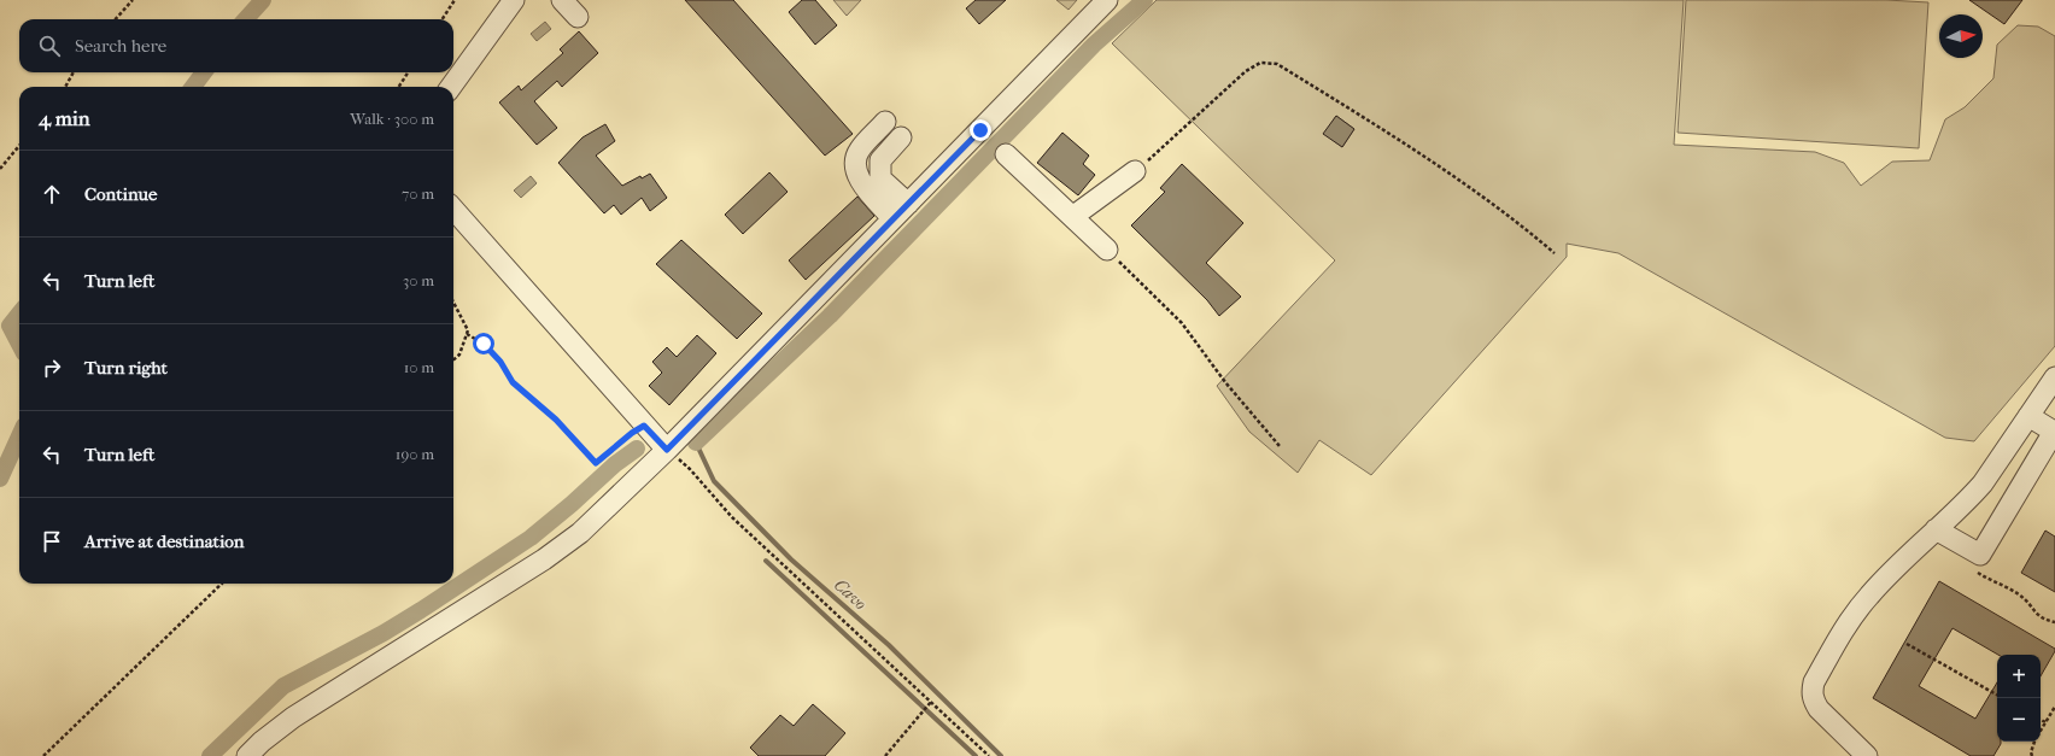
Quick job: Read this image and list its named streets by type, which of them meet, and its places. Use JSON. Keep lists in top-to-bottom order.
{
  "water": ["Cavo"],
  "north": "right",
  "page": {
    "search": "Search here",
    "heading": ["4 min", "Walk · 300 m"],
    "list": [
      ["Continue", "70 m"],
      ["Turn left", "30 m"],
      ["Turn right", "10 m"],
      ["Turn left", "190 m"],
      "Arrive at destination"
    ],
    "map_buttons": ["+", "−"]
  }
}
